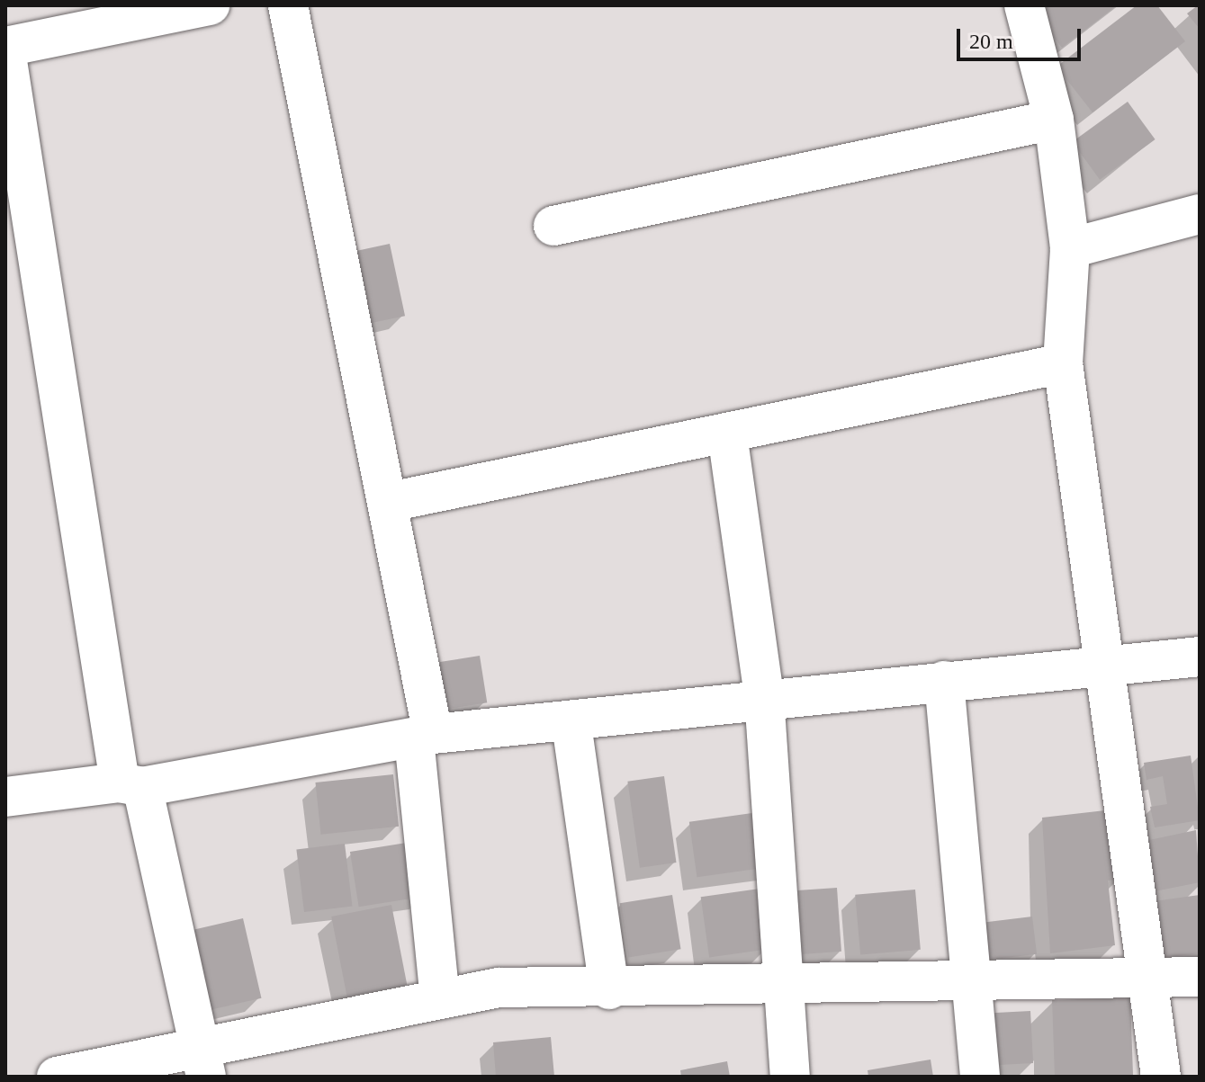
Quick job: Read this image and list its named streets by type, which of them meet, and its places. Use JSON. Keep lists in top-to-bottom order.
{
  "scale_bar": "20 m"
}
